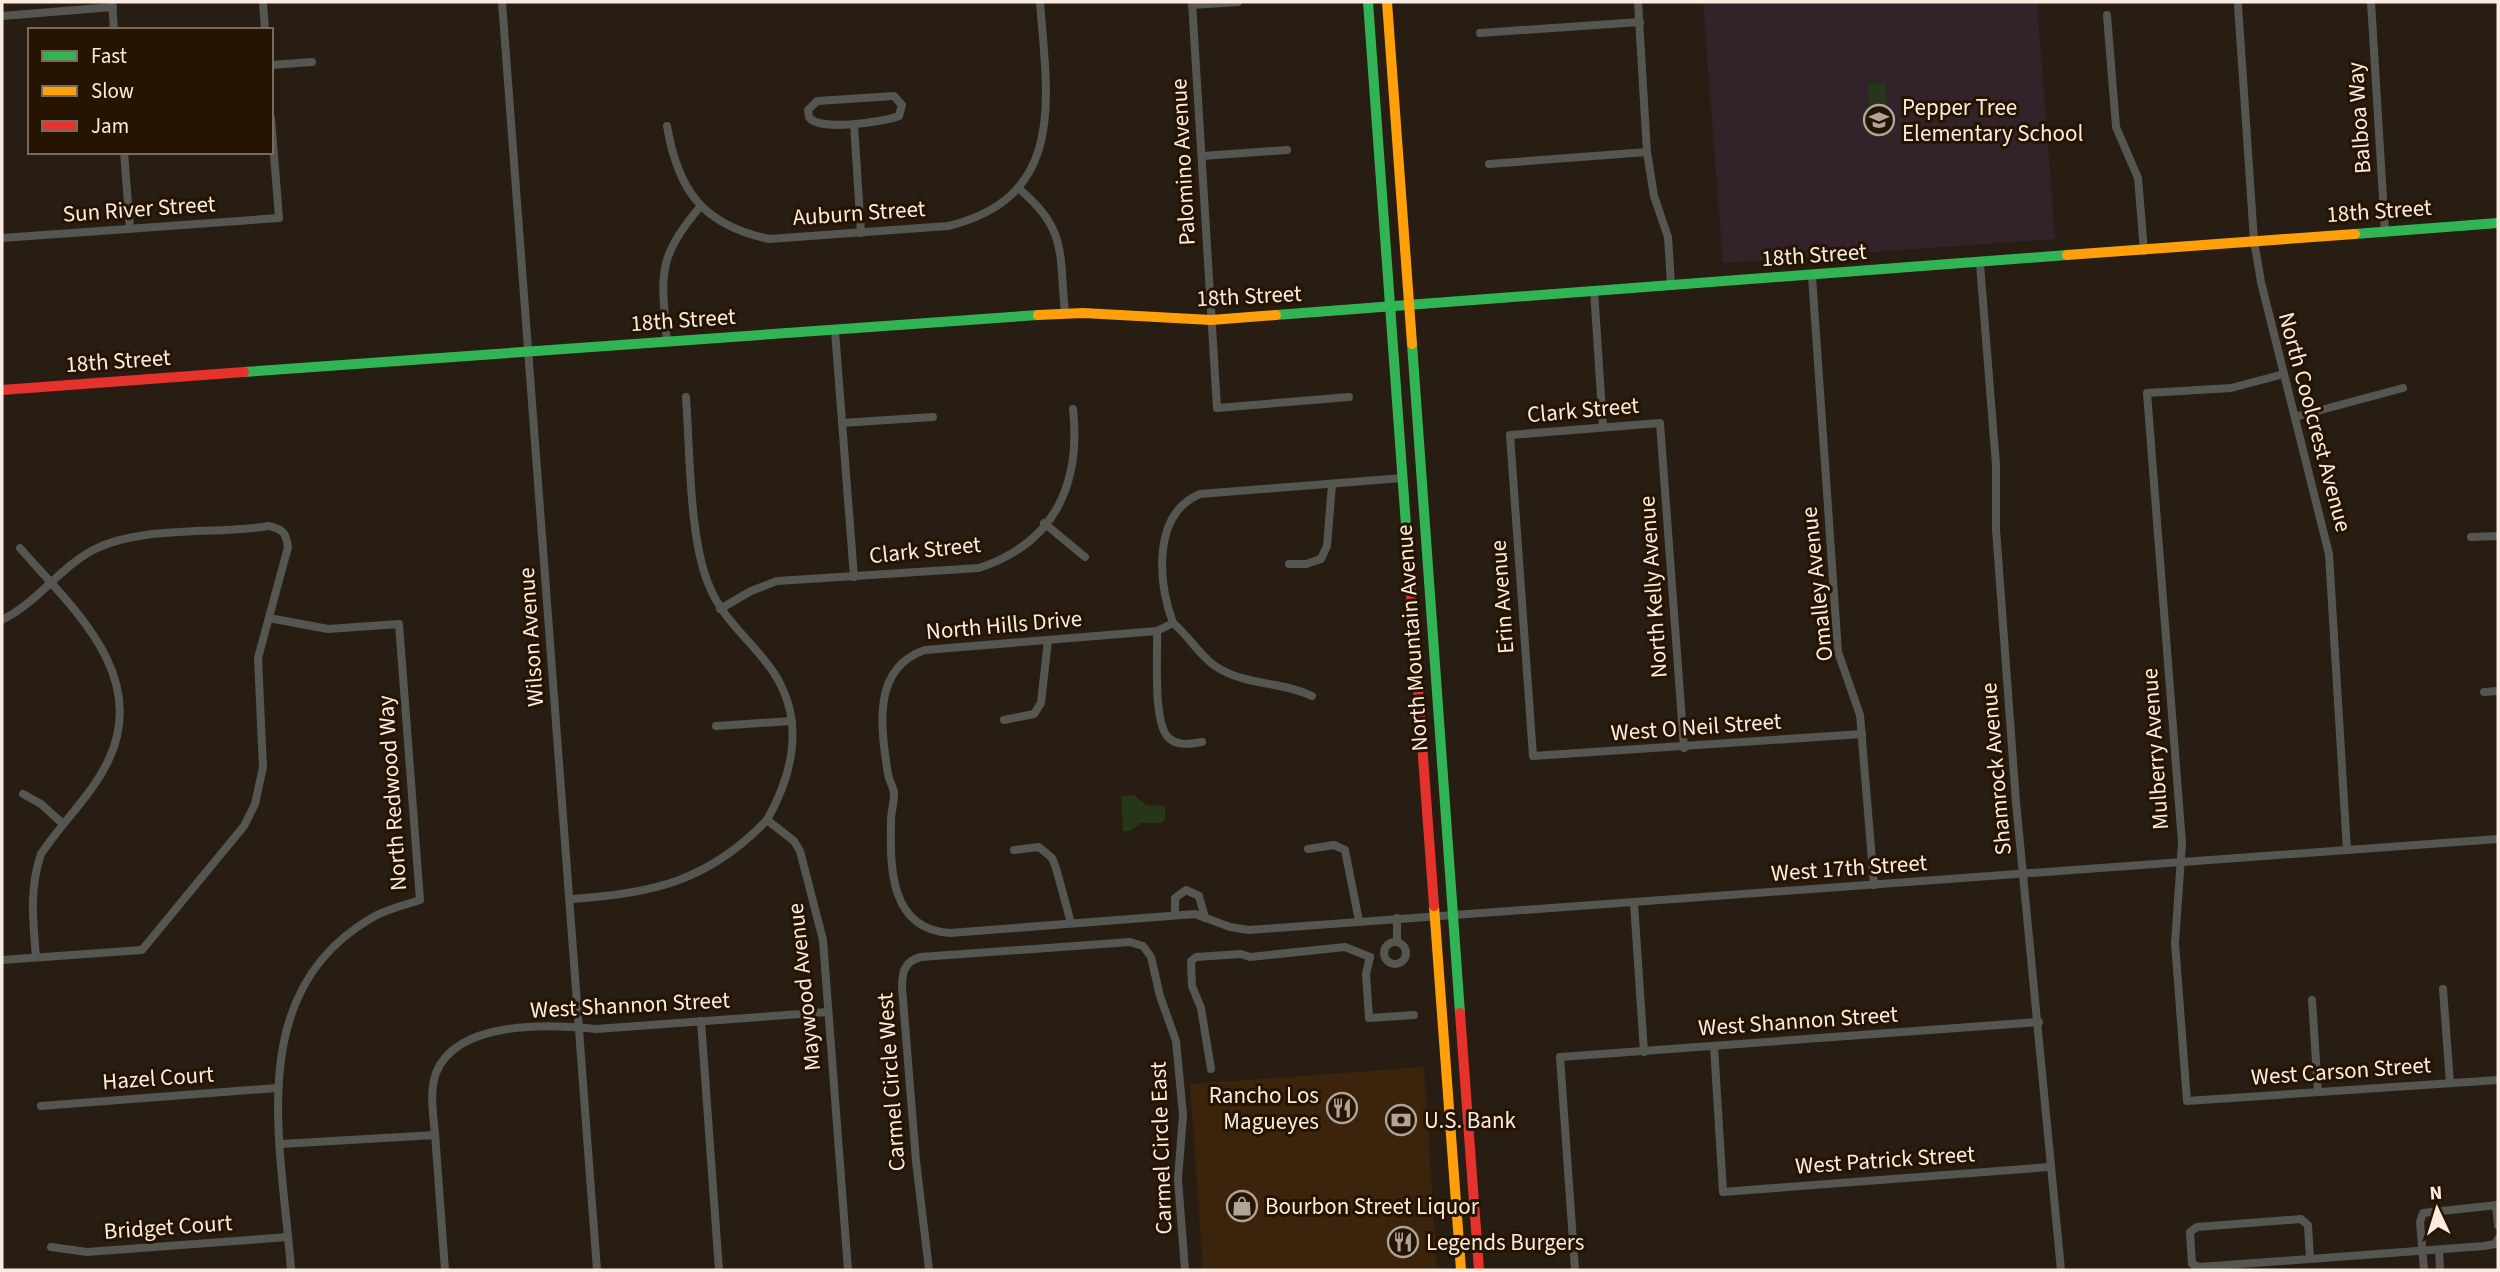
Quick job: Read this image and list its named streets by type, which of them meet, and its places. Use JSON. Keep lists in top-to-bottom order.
{
  "streets": {
    "main road": ["18th Street", "North Mountain Avenue"],
    "street": [
      "Balboa Way",
      "Palomino Avenue",
      "Sun River Street",
      "Auburn Street",
      "Clark Street",
      "North Coolcrest Avenue",
      "Omalley Avenue",
      "North Kelly Avenue",
      "Erin Avenue",
      "North Hills Drive",
      "Wilson Avenue",
      "West O Neil Street",
      "Mulberry Avenue",
      "Shamrock Avenue",
      "North Redwood Way",
      "West 17th Street",
      "Maywood Avenue",
      "West Shannon Street",
      "West Carson Street",
      "Hazel Court",
      "Carmel Circle West",
      "Carmel Circle East",
      "West Patrick Street",
      "Bridget Court"
    ]
  },
  "crossings": [
    ["Balboa Way", "18th Street"],
    ["Palomino Avenue", "18th Street"],
    ["18th Street", "North Coolcrest Avenue"],
    ["18th Street", "Omalley Avenue"],
    ["18th Street", "Wilson Avenue"],
    ["18th Street", "North Mountain Avenue"],
    ["18th Street", "Shamrock Avenue"],
    ["Clark Street", "North Kelly Avenue"],
    ["Clark Street", "Erin Avenue"],
    ["North Coolcrest Avenue", "Mulberry Avenue"],
    ["North Coolcrest Avenue", "West 17th Street"],
    ["Omalley Avenue", "West O Neil Street"],
    ["Omalley Avenue", "West 17th Street"],
    ["North Kelly Avenue", "West O Neil Street"],
    ["Erin Avenue", "West O Neil Street"],
    ["North Hills Drive", "West 17th Street"],
    ["Wilson Avenue", "West Shannon Street"],
    ["North Mountain Avenue", "West 17th Street"],
    ["Mulberry Avenue", "West 17th Street"],
    ["Mulberry Avenue", "West Carson Street"],
    ["Shamrock Avenue", "West 17th Street"],
    ["Shamrock Avenue", "West Shannon Street"],
    ["Shamrock Avenue", "West Patrick Street"],
    ["North Redwood Way", "Hazel Court"],
    ["North Redwood Way", "Bridget Court"],
    ["Maywood Avenue", "West Shannon Street"],
    ["West Shannon Street", "West Patrick Street"],
    ["Carmel Circle West", "Carmel Circle East"]
  ],
  "places": {
    "school or university": ["Pepper Tree Elementary School"],
    "restaurant": ["Rancho Los Magueyes", "Legends Burgers"],
    "bank": ["U.S. Bank"],
    "shop": ["Bourbon Street Liquor"]
  },
  "legend": ["Fast", "Slow", "Jam"],
  "north": "top"
}
